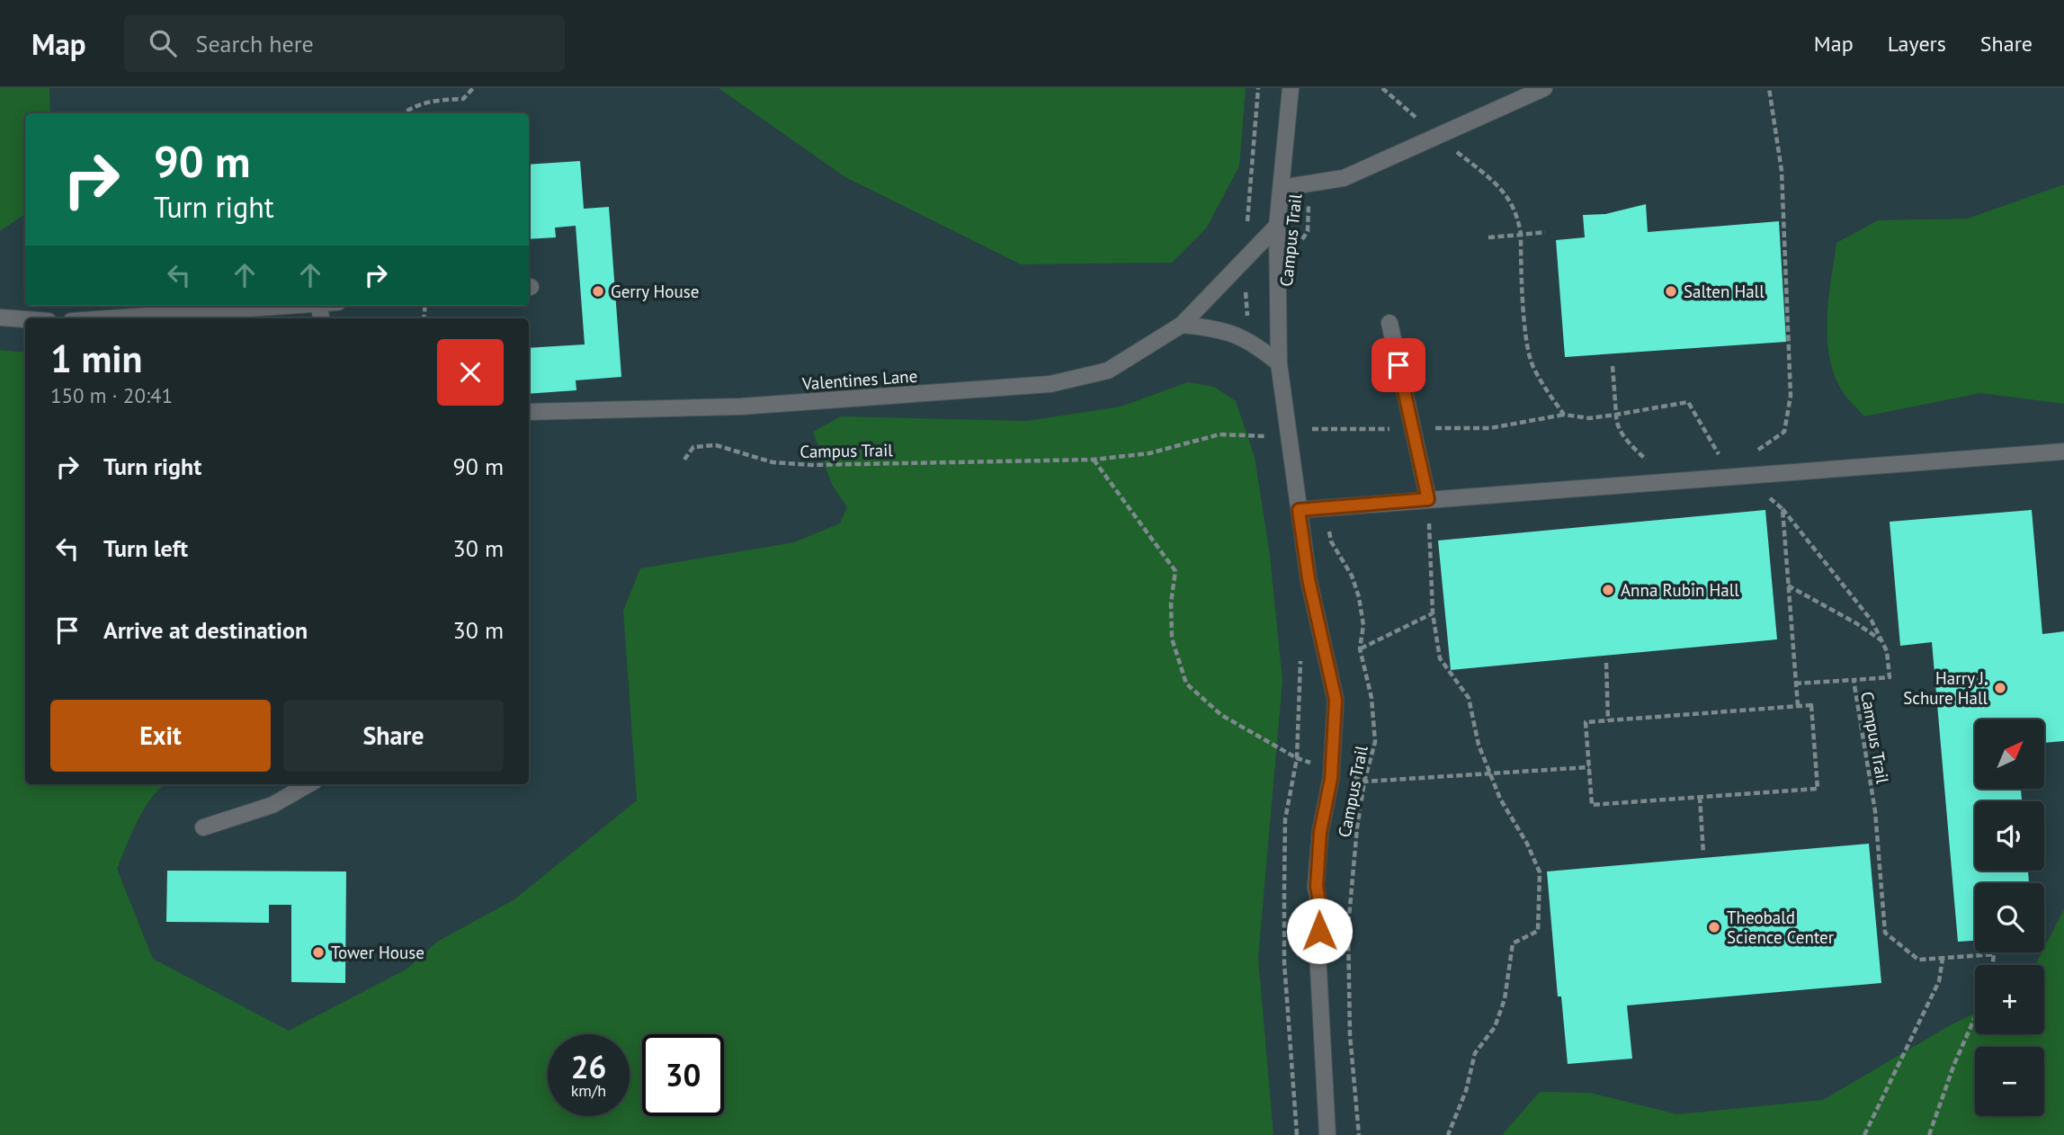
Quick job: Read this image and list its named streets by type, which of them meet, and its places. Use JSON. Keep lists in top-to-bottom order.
{
  "streets": {
    "street": ["Valentines Lane"],
    "path": ["Campus Trail"]
  },
  "places": [
    "Gerry House",
    "Salten Hall",
    "Anna Rubin Hall",
    "Harry J. Schure Hall",
    "Theobald Science Center",
    "Tower House"
  ],
  "north": "top right",
  "page": {
    "header": "Map",
    "search": "Search here",
    "nav": ["Map", "Layers", "Share"],
    "turn": ["90 m", "Turn right"],
    "heading": ["1 min", "150 m · 20:41"],
    "list": [
      {
        "name": "Turn right",
        "value": "90 m"
      },
      {
        "name": "Turn left",
        "value": "30 m"
      },
      {
        "name": "Arrive at destination",
        "value": "30 m"
      }
    ],
    "buttons": ["Exit", "Share"],
    "map_buttons": ["+", "−"],
    "speed": "26 km/h",
    "limit": "30"
  }
}
